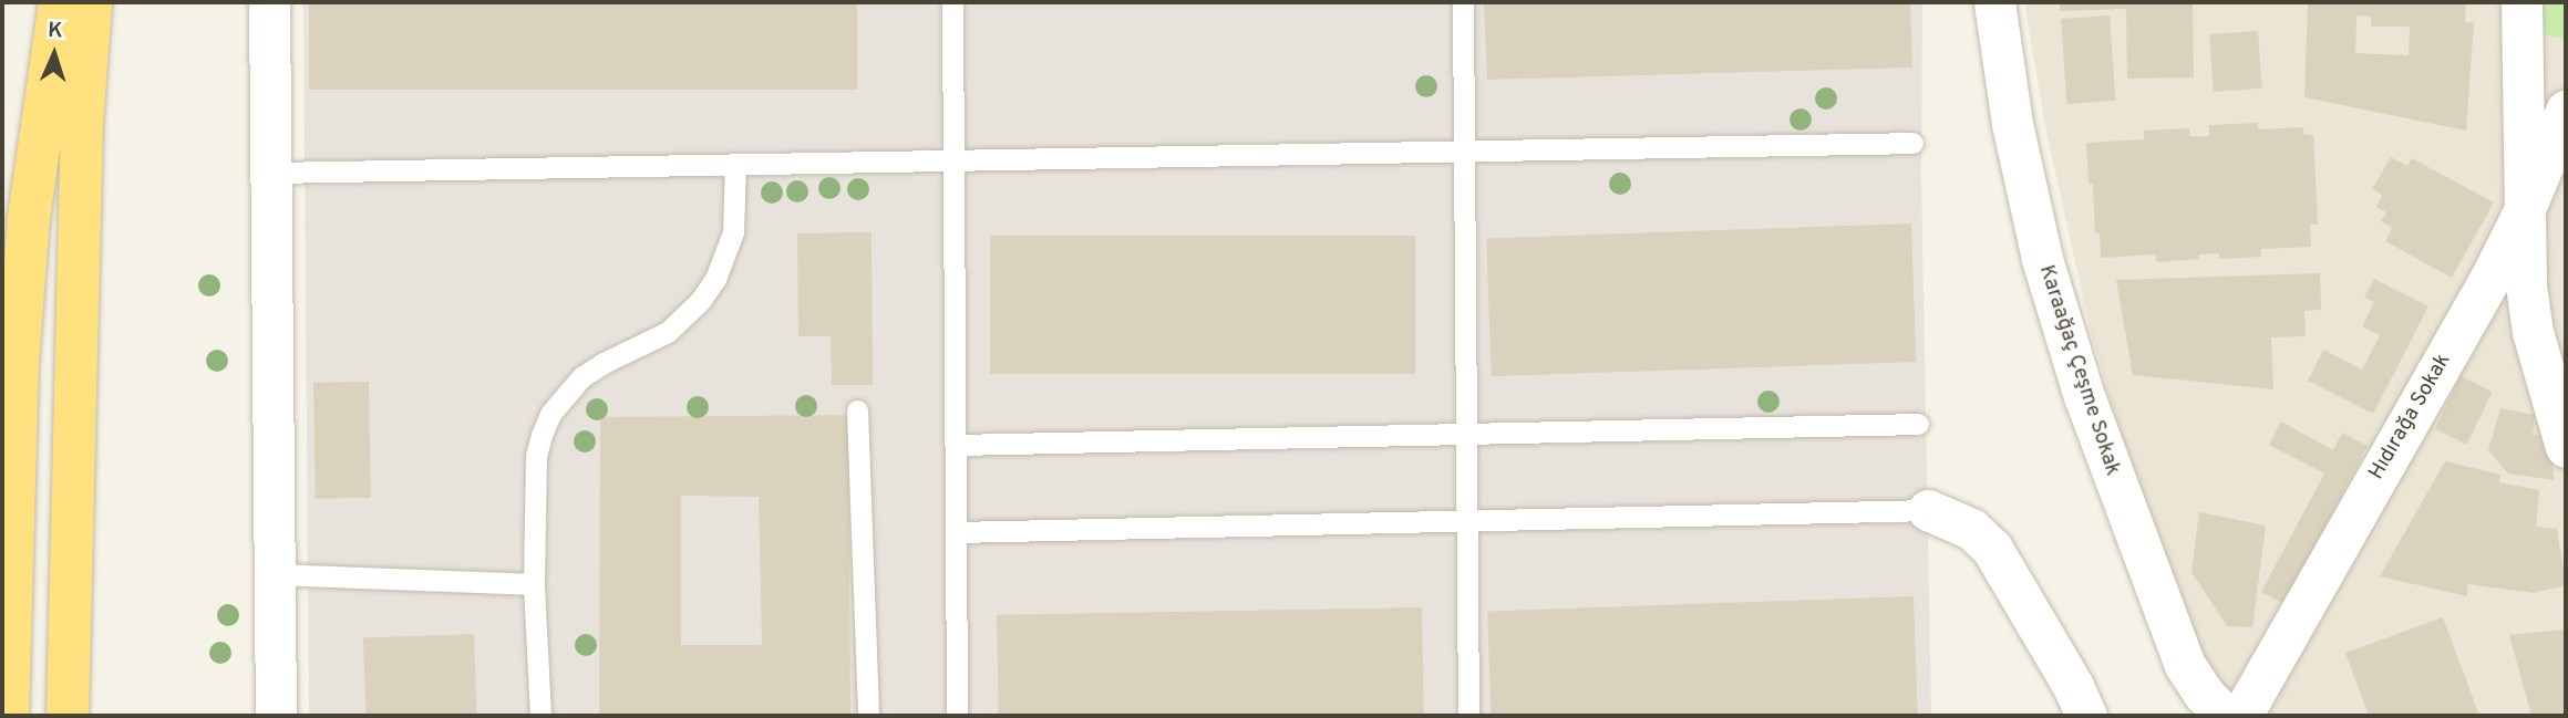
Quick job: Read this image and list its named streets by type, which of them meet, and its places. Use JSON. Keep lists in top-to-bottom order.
{
  "streets": {
    "street": ["Karaağaç Çeşme Sokak", "Hıdırağa Sokak"]
  },
  "north": "top"
}
